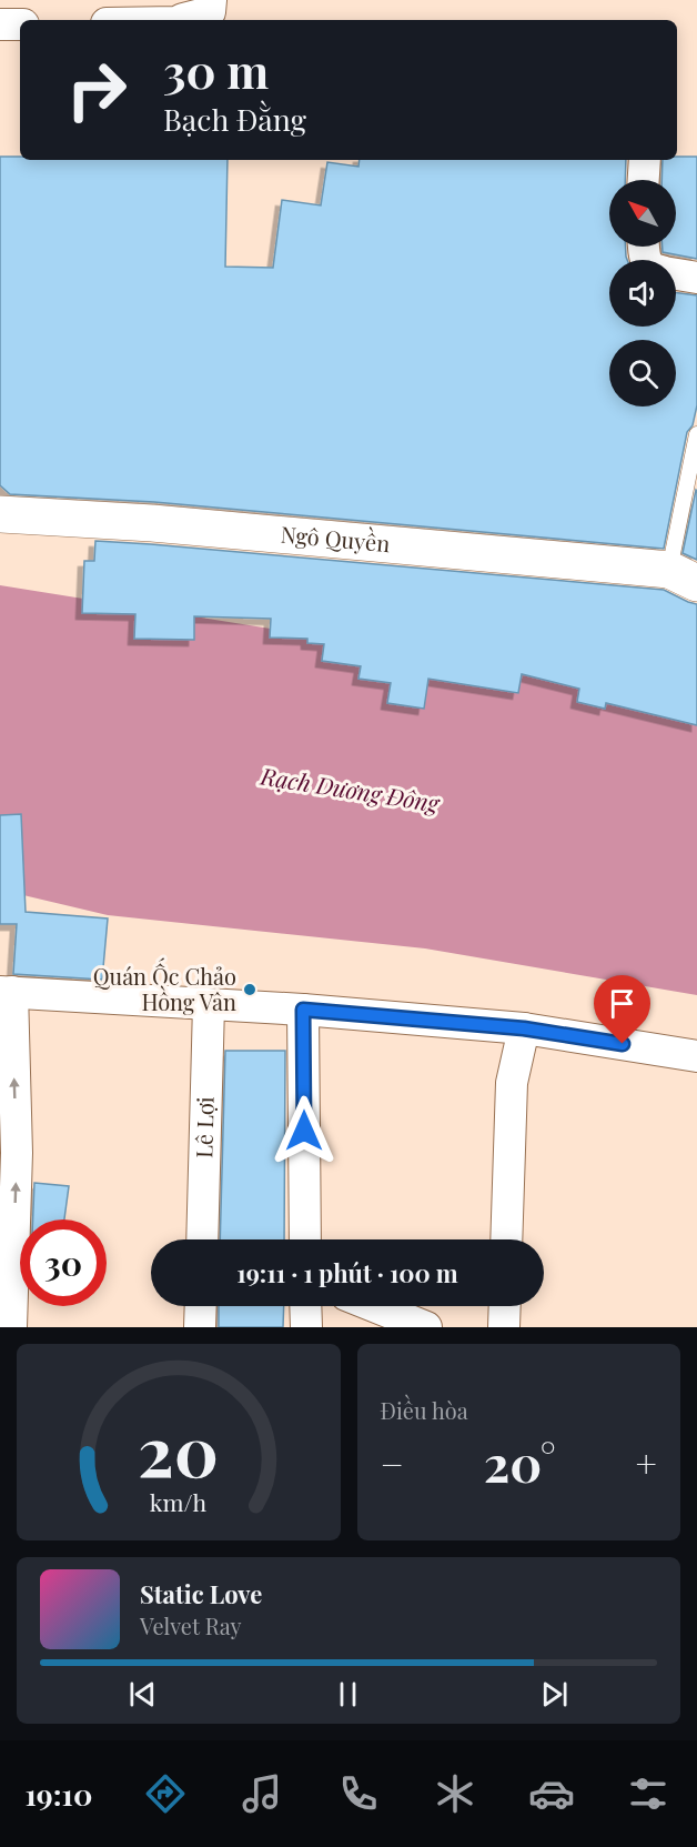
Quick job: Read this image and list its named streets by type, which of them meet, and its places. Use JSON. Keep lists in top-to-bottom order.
{
  "streets": {
    "street": ["Ngô Quyền", "Lê Lợi"]
  },
  "water": ["Rạch Dương Đông"],
  "places": ["Quán Ốc Chảo Hồng Vân"],
  "north": "top left",
  "page": {
    "turn": ["30 m", "Bạch Đằng"],
    "limit": "30",
    "trip": "19:11 · 1 phút · 100 m",
    "tile": "Điều hòa",
    "heat": ["−", "20°", "+"],
    "song": ["Static Love", "Velvet Ray"],
    "tabs": "19:10",
    "gauge": ["20", "km/h"]
  }
}
